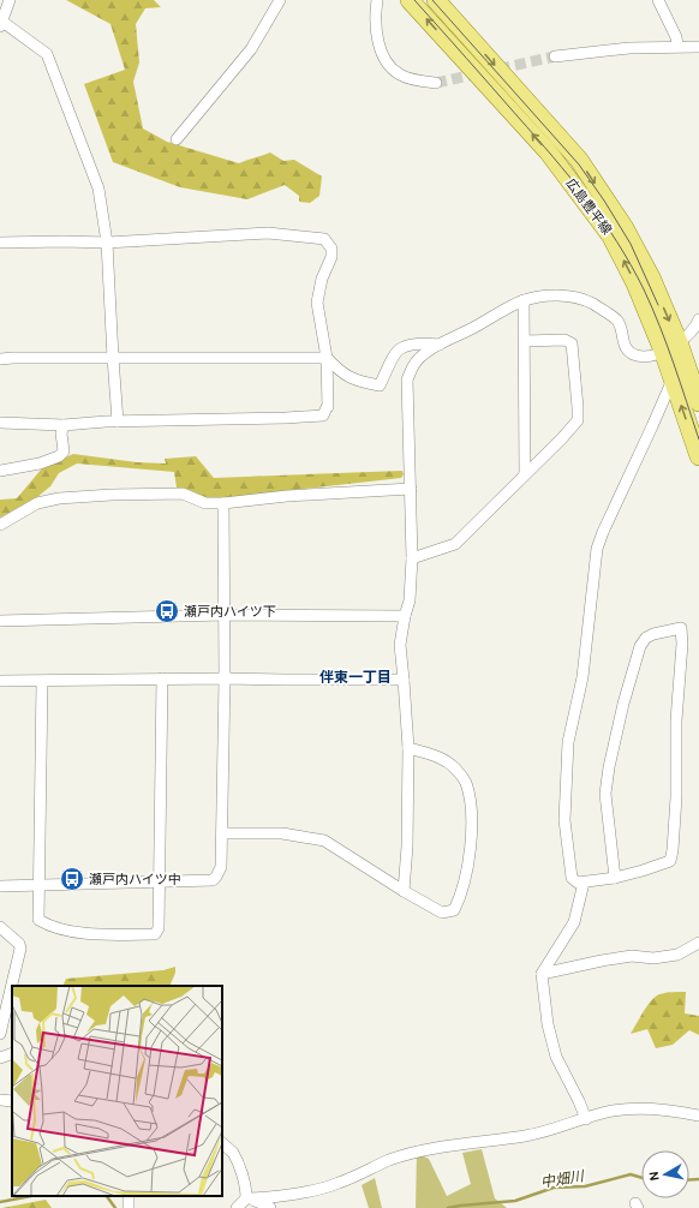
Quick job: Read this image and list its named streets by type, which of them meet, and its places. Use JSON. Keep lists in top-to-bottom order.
{
  "streets": {
    "main road": ["広島豊平線"]
  },
  "districts": ["伴東一丁目"],
  "water": ["中畑川"],
  "places": {
    "bus stop": ["瀬戸内ハイツ下", "瀬戸内ハイツ中"]
  },
  "north": "left"
}
